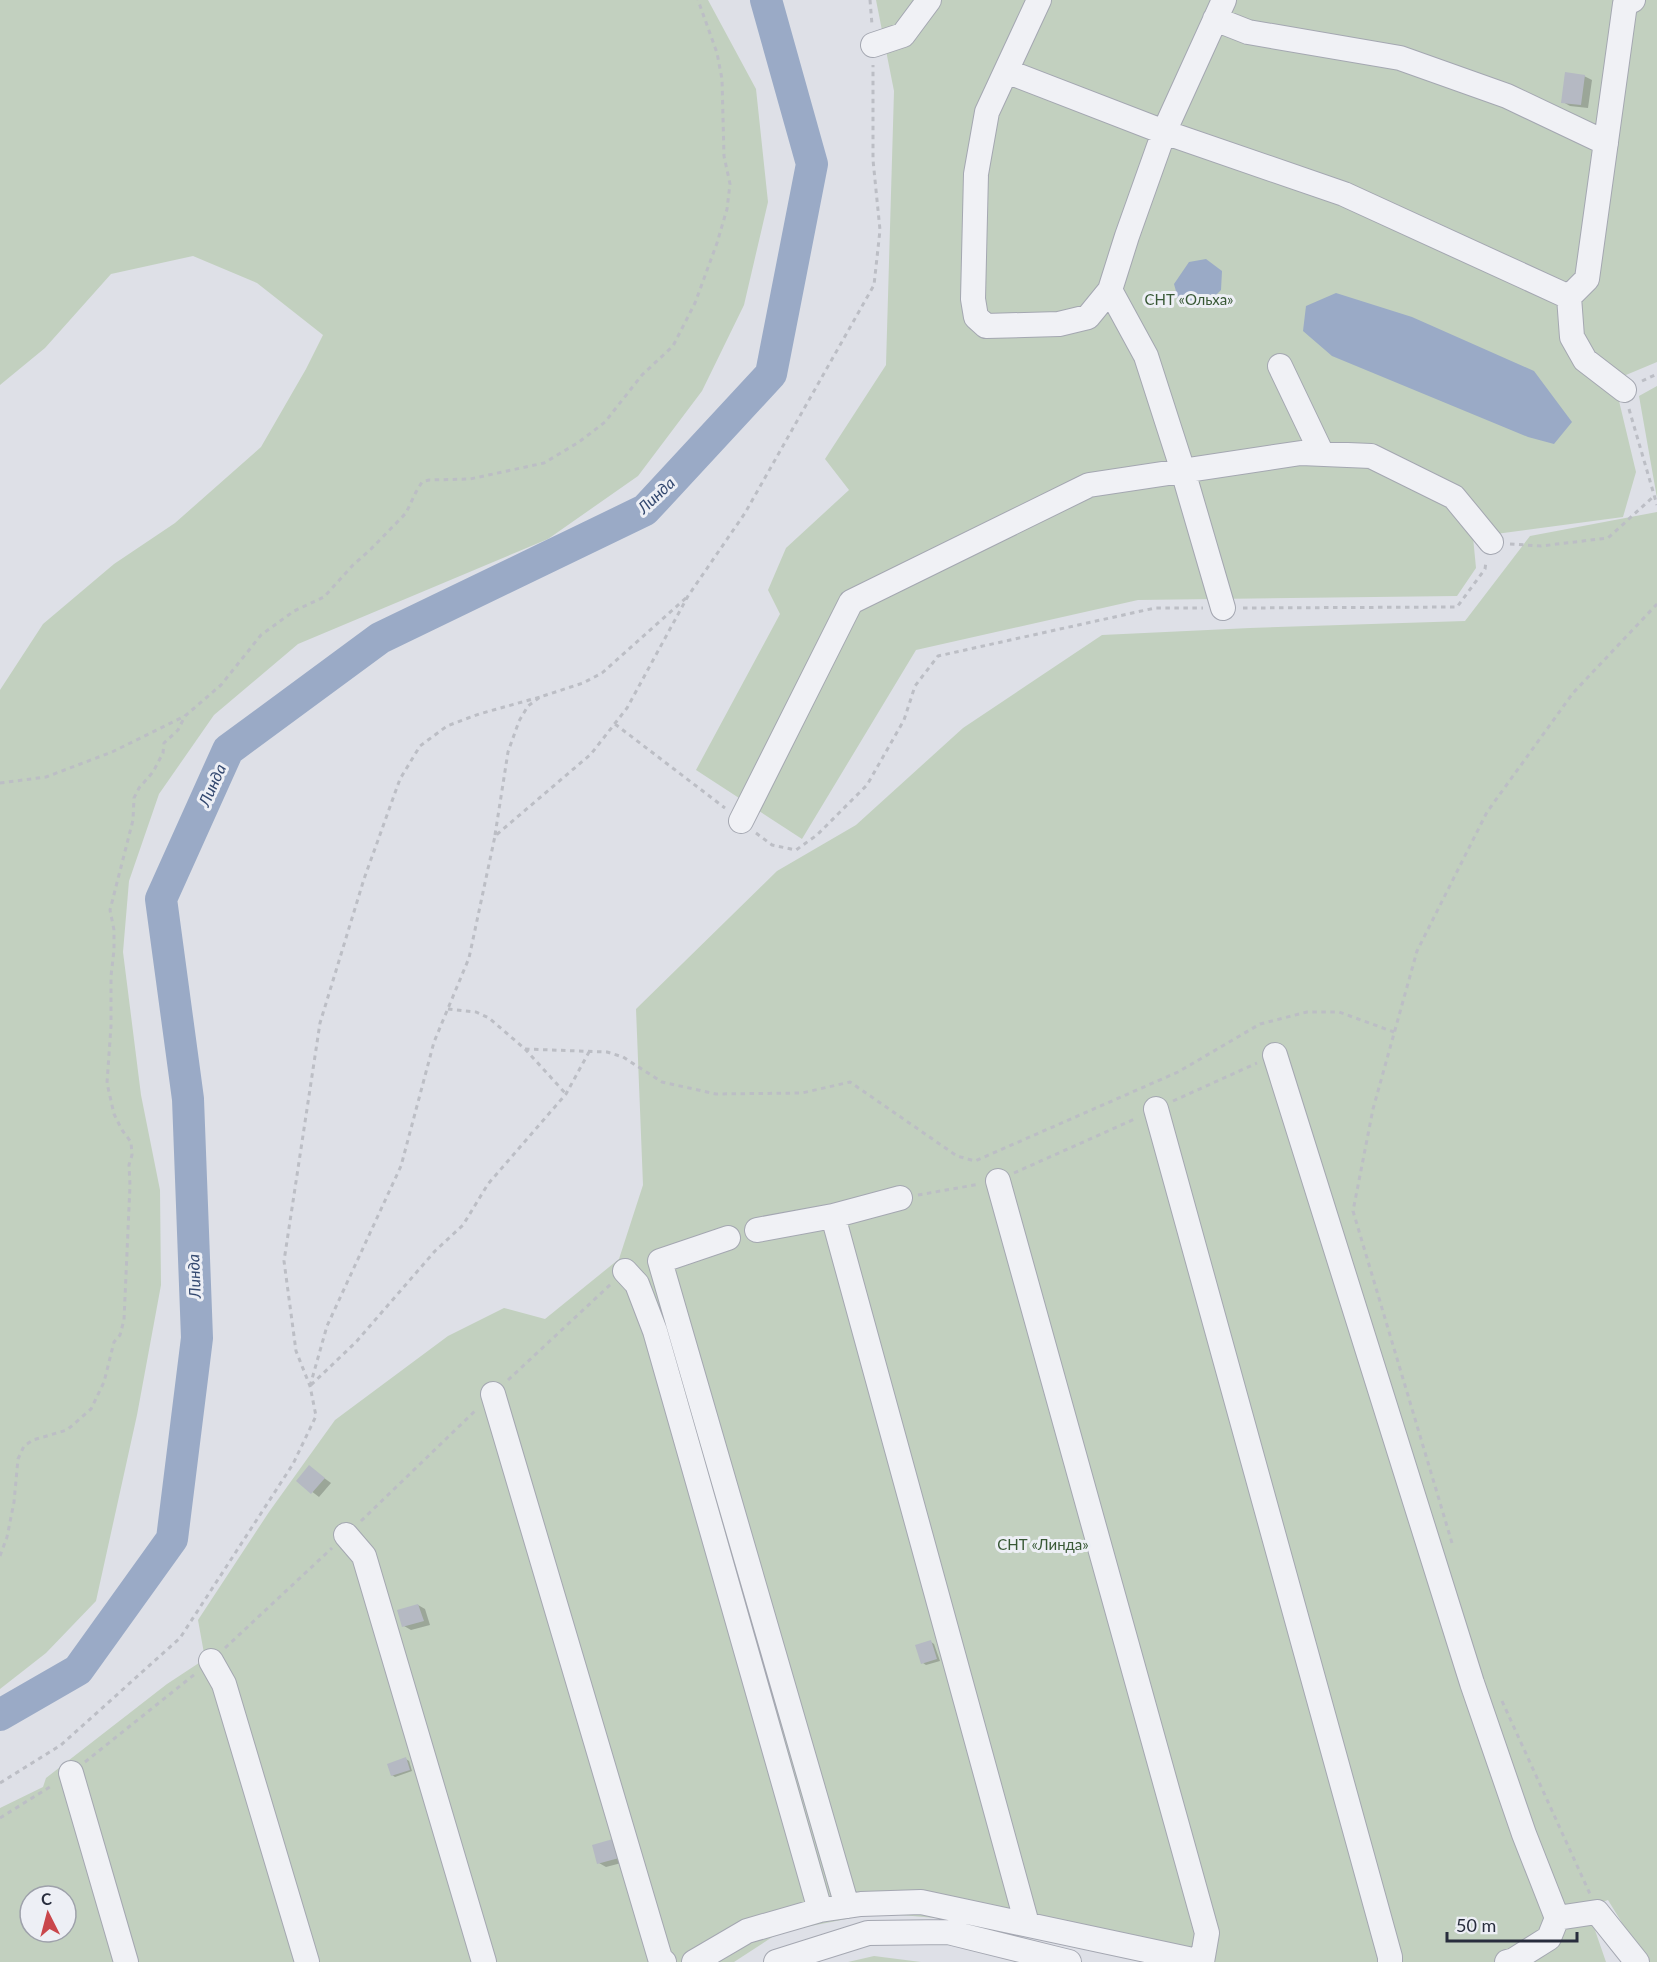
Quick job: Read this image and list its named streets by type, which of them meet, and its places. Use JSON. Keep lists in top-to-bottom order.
{
  "water": ["Линда"],
  "parks": ["СНТ «Ольха»", "СНТ «Линда»"],
  "scale_bar": "50 m",
  "north": "top"
}
